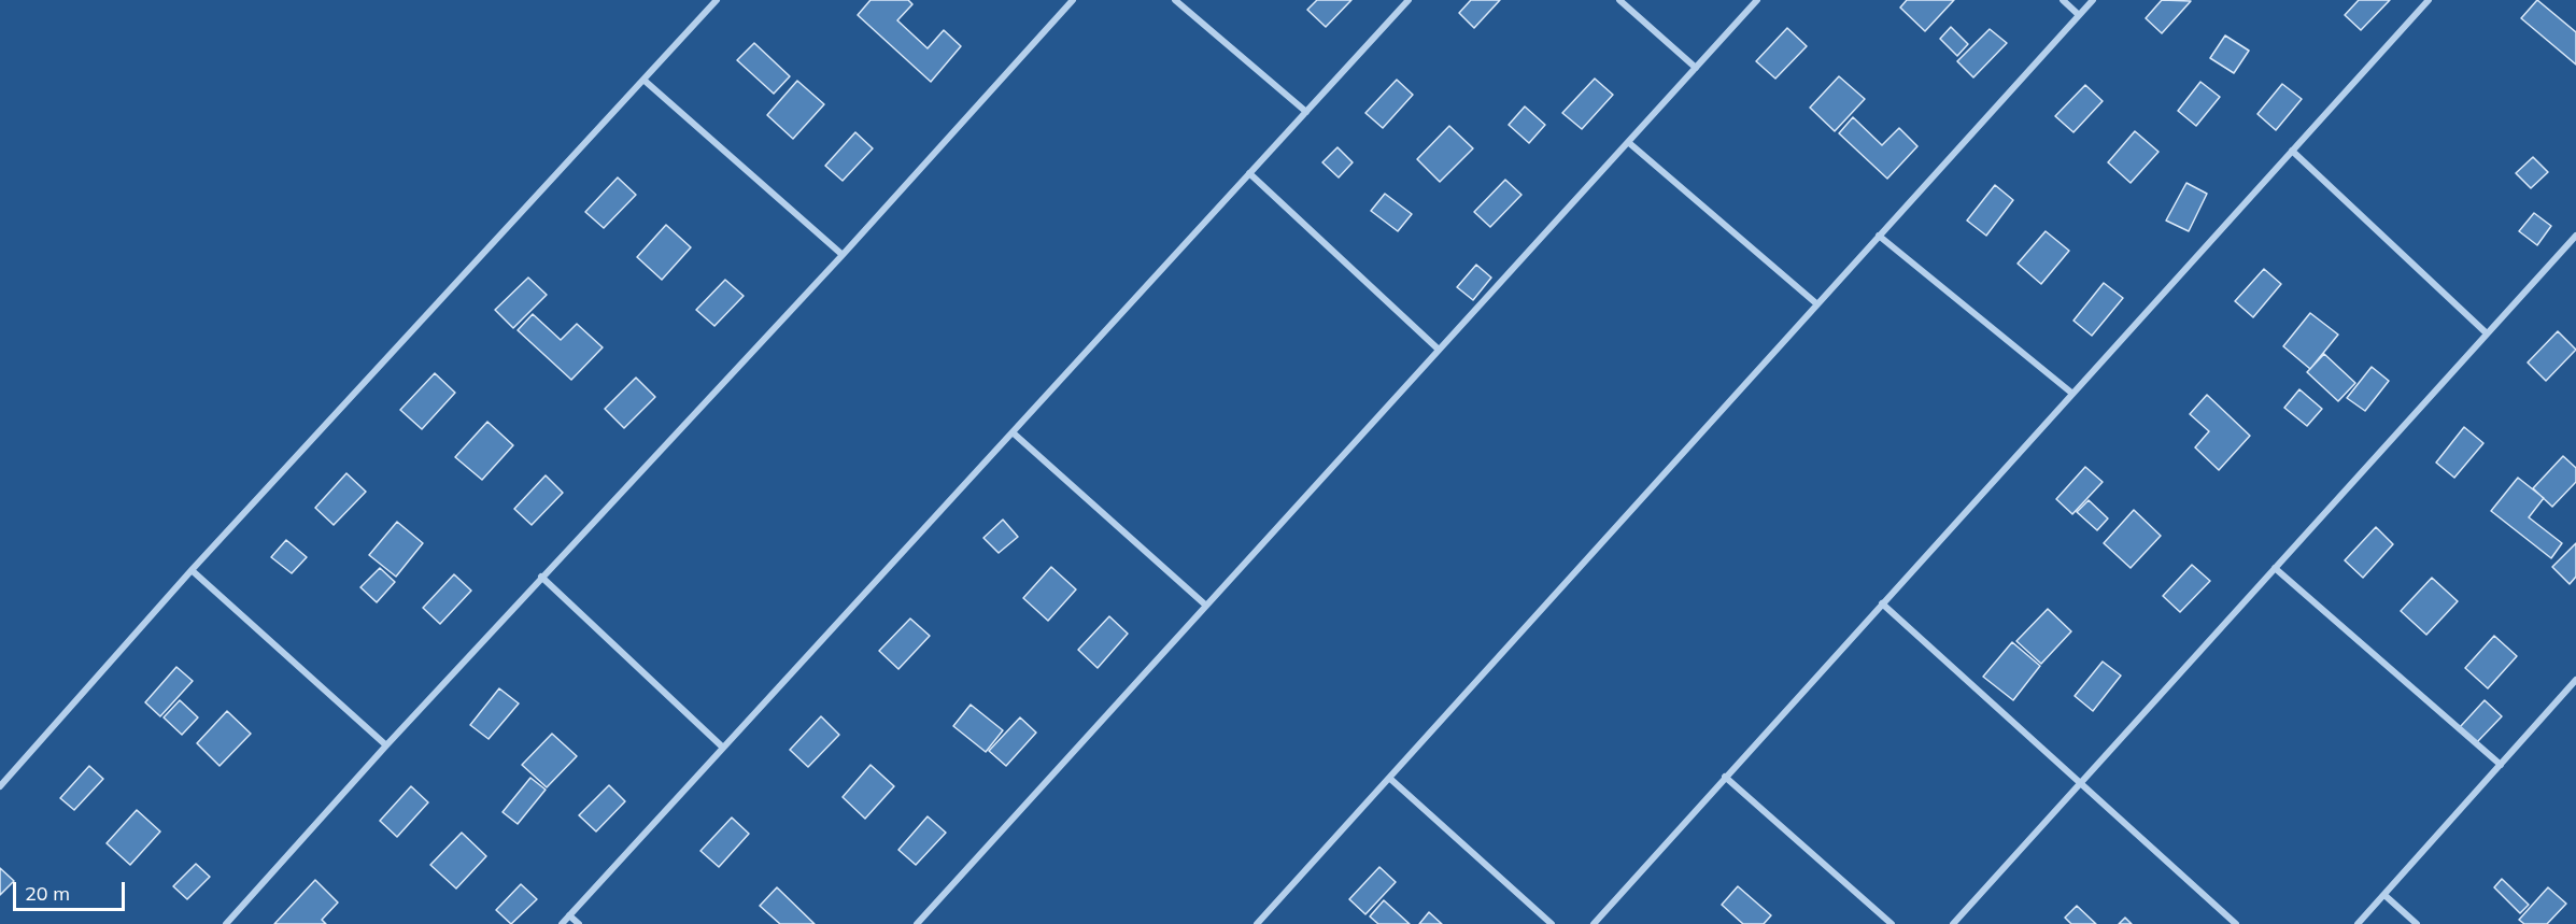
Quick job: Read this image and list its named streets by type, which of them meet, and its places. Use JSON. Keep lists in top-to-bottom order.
{
  "scale_bar": "20 m"
}
